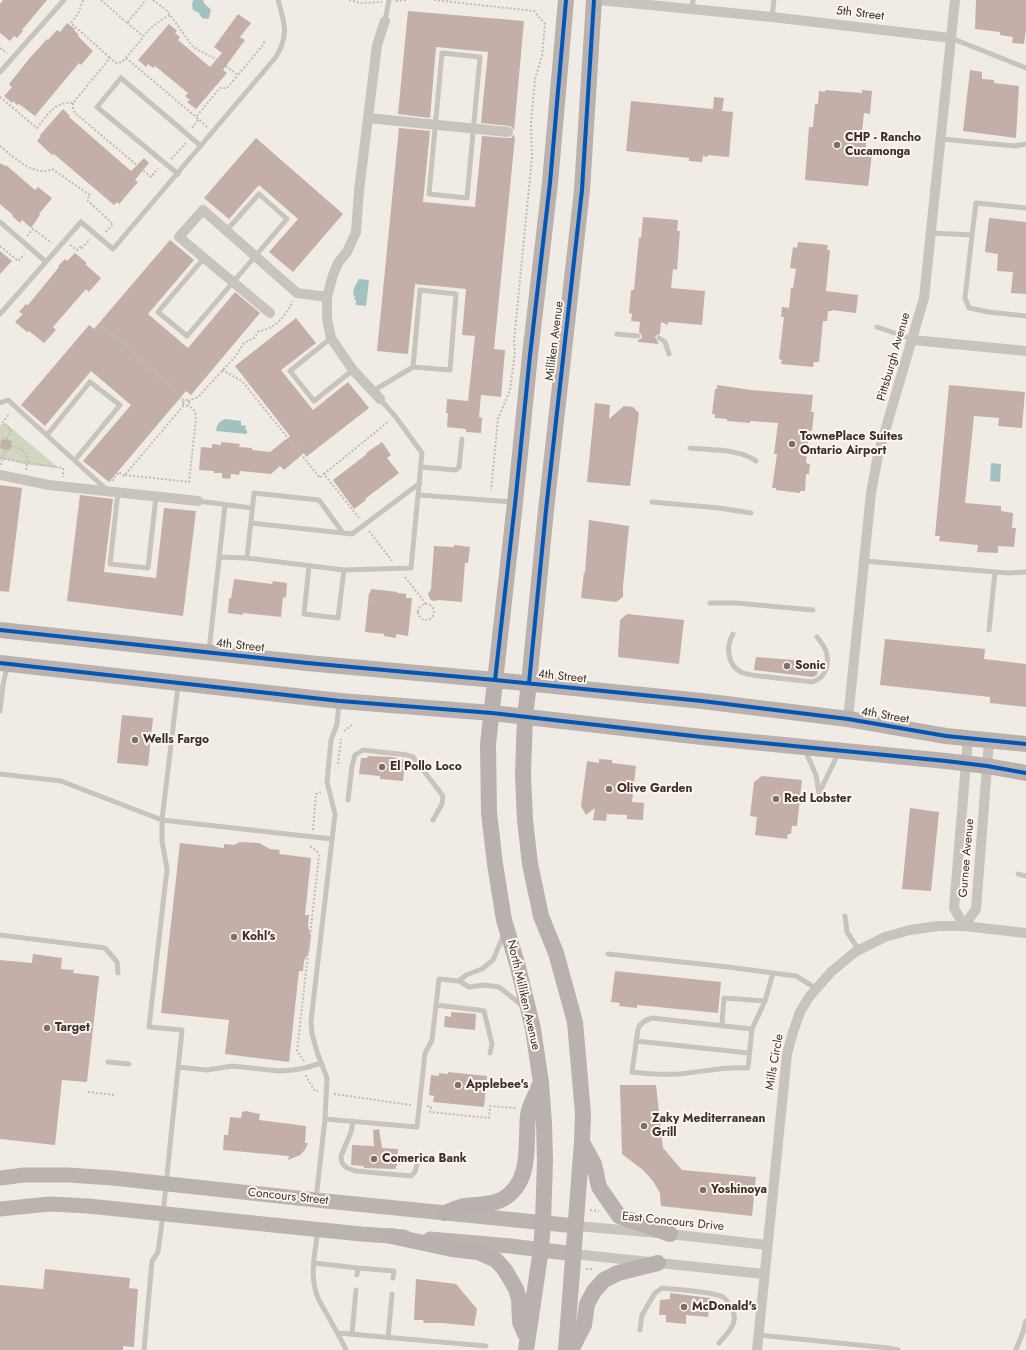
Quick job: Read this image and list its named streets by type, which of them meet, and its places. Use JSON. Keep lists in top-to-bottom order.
{
  "streets": {
    "main road": ["Milliken Avenue", "4th Street", "North Milliken Avenue"],
    "street": [
      "5th Street",
      "Pittsburgh Avenue",
      "Gurnee Avenue",
      "Mills Circle",
      "Concours Street",
      "East Concours Drive"
    ]
  },
  "crossings": [
    ["5th Street", "Pittsburgh Avenue"],
    ["Milliken Avenue", "4th Street"],
    ["Milliken Avenue", "North Milliken Avenue"],
    ["Pittsburgh Avenue", "4th Street"],
    ["4th Street", "Gurnee Avenue"],
    ["Gurnee Avenue", "Mills Circle"],
    ["North Milliken Avenue", "Concours Street"],
    ["Mills Circle", "East Concours Drive"],
    ["Concours Street", "East Concours Drive"]
  ],
  "places": [
    "CHP - Rancho Cucamonga",
    "TownePlace Suites Ontario Airport",
    "Sonic",
    "Wells Fargo",
    "El Pollo Loco",
    "Olive Garden",
    "Red Lobster",
    "Kohl's",
    "Target",
    "Applebee's",
    "Zaky Mediterranean Grill",
    "Comerica Bank",
    "Yoshinoya",
    "McDonald's"
  ]
}
